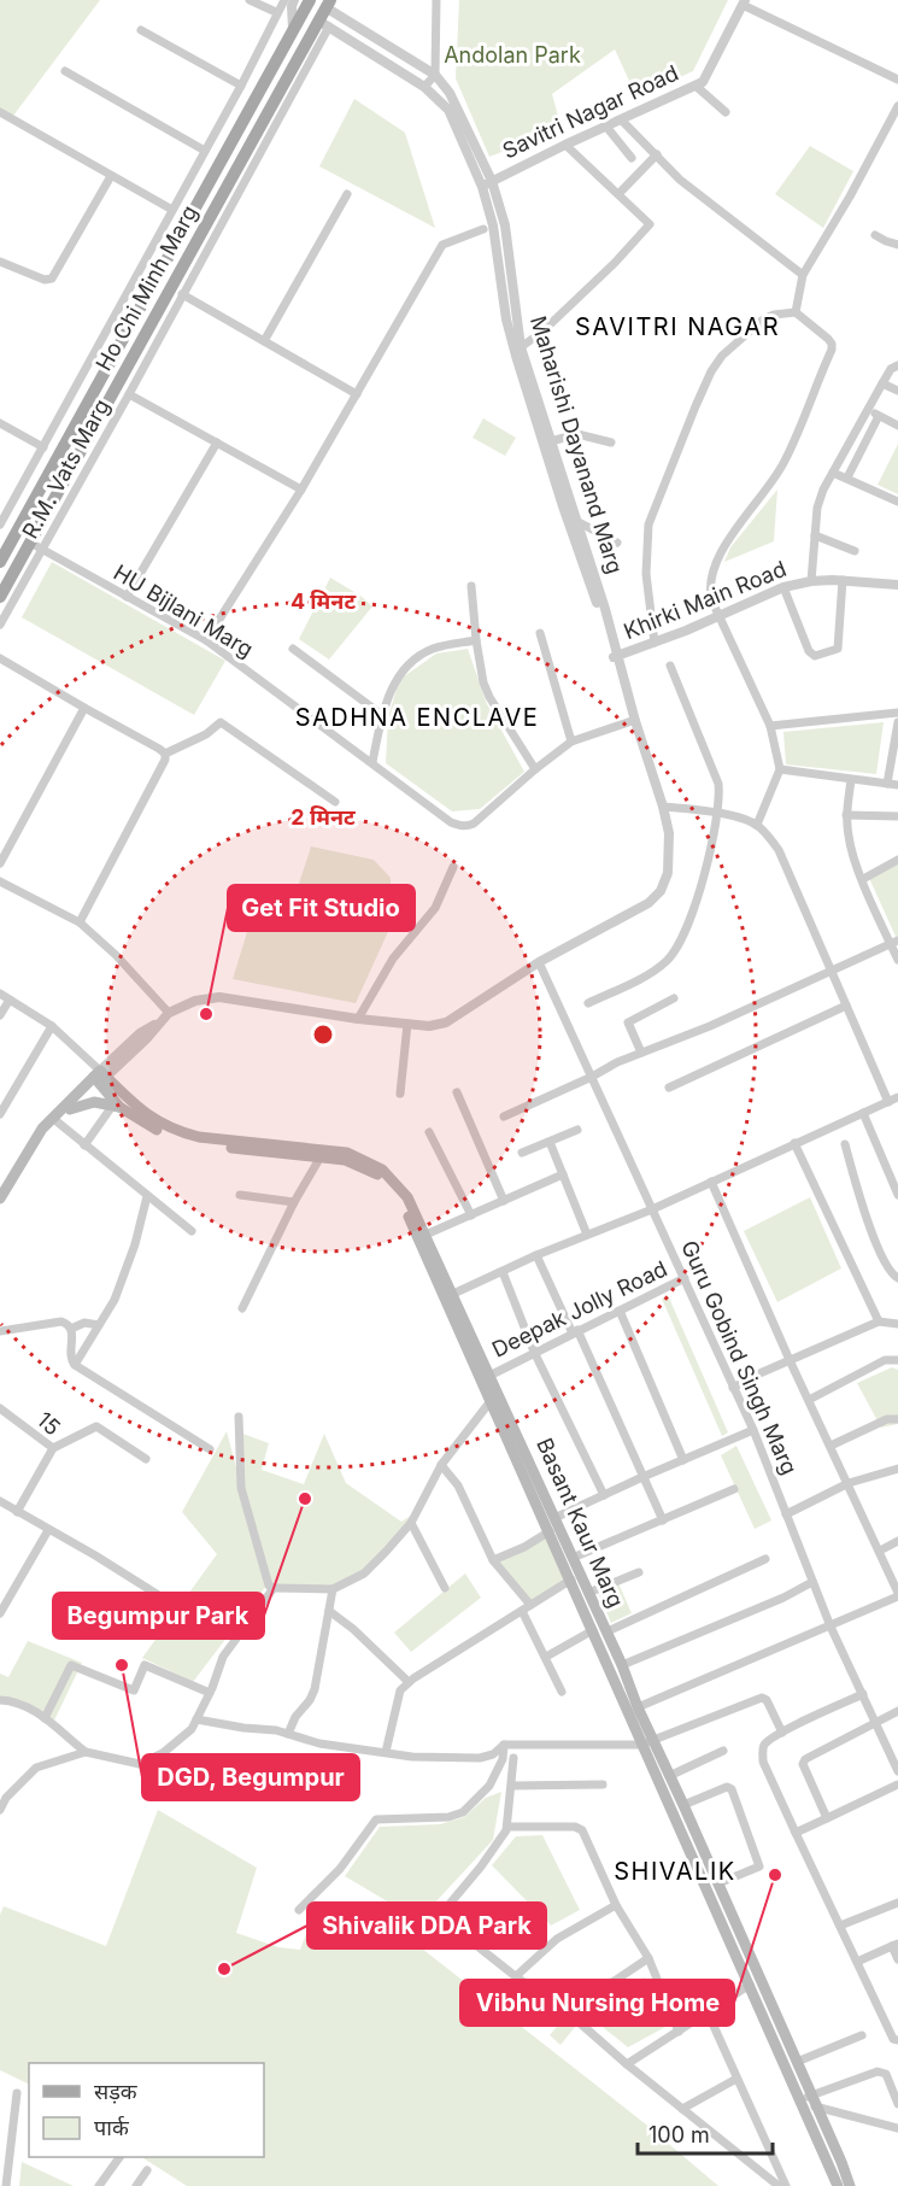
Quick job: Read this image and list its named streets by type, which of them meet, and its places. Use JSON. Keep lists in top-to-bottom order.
{
  "streets": {
    "main road": ["Ho Chi Minh Marg", "Maharishi Dayanand Marg", "Basant Kaur Marg"],
    "street": [
      "Savitri Nagar Road",
      "R.M. Vats Marg",
      "Khirki Main Road",
      "HU Bijlani Marg",
      "Deepak Jolly Road",
      "Guru Gobind Singh Marg",
      "15"
    ]
  },
  "crossings": [
    ["Savitri Nagar Road", "Maharishi Dayanand Marg"],
    ["Ho Chi Minh Marg", "Maharishi Dayanand Marg"],
    ["Ho Chi Minh Marg", "R.M. Vats Marg"],
    ["Ho Chi Minh Marg", "HU Bijlani Marg"],
    ["Maharishi Dayanand Marg", "R.M. Vats Marg"],
    ["Maharishi Dayanand Marg", "Khirki Main Road"],
    ["Maharishi Dayanand Marg", "HU Bijlani Marg"],
    ["Maharishi Dayanand Marg", "Guru Gobind Singh Marg"],
    ["Maharishi Dayanand Marg", "Basant Kaur Marg"],
    ["R.M. Vats Marg", "HU Bijlani Marg"],
    ["Deepak Jolly Road", "Guru Gobind Singh Marg"],
    ["Deepak Jolly Road", "Basant Kaur Marg"]
  ],
  "districts": ["SAVITRI NAGAR", "SADHNA ENCLAVE", "SHIVALIK"],
  "parks": ["Andolan Park"],
  "places": [
    "Get Fit Studio",
    "Begumpur Park",
    "DGD, Begumpur",
    "Vibhu Nursing Home",
    "Shivalik DDA Park"
  ],
  "legend": ["सड़क", "पार्क"],
  "scale_bar": "100 m",
  "rings": ["4 मिनट", "2 मिनट"]
}
